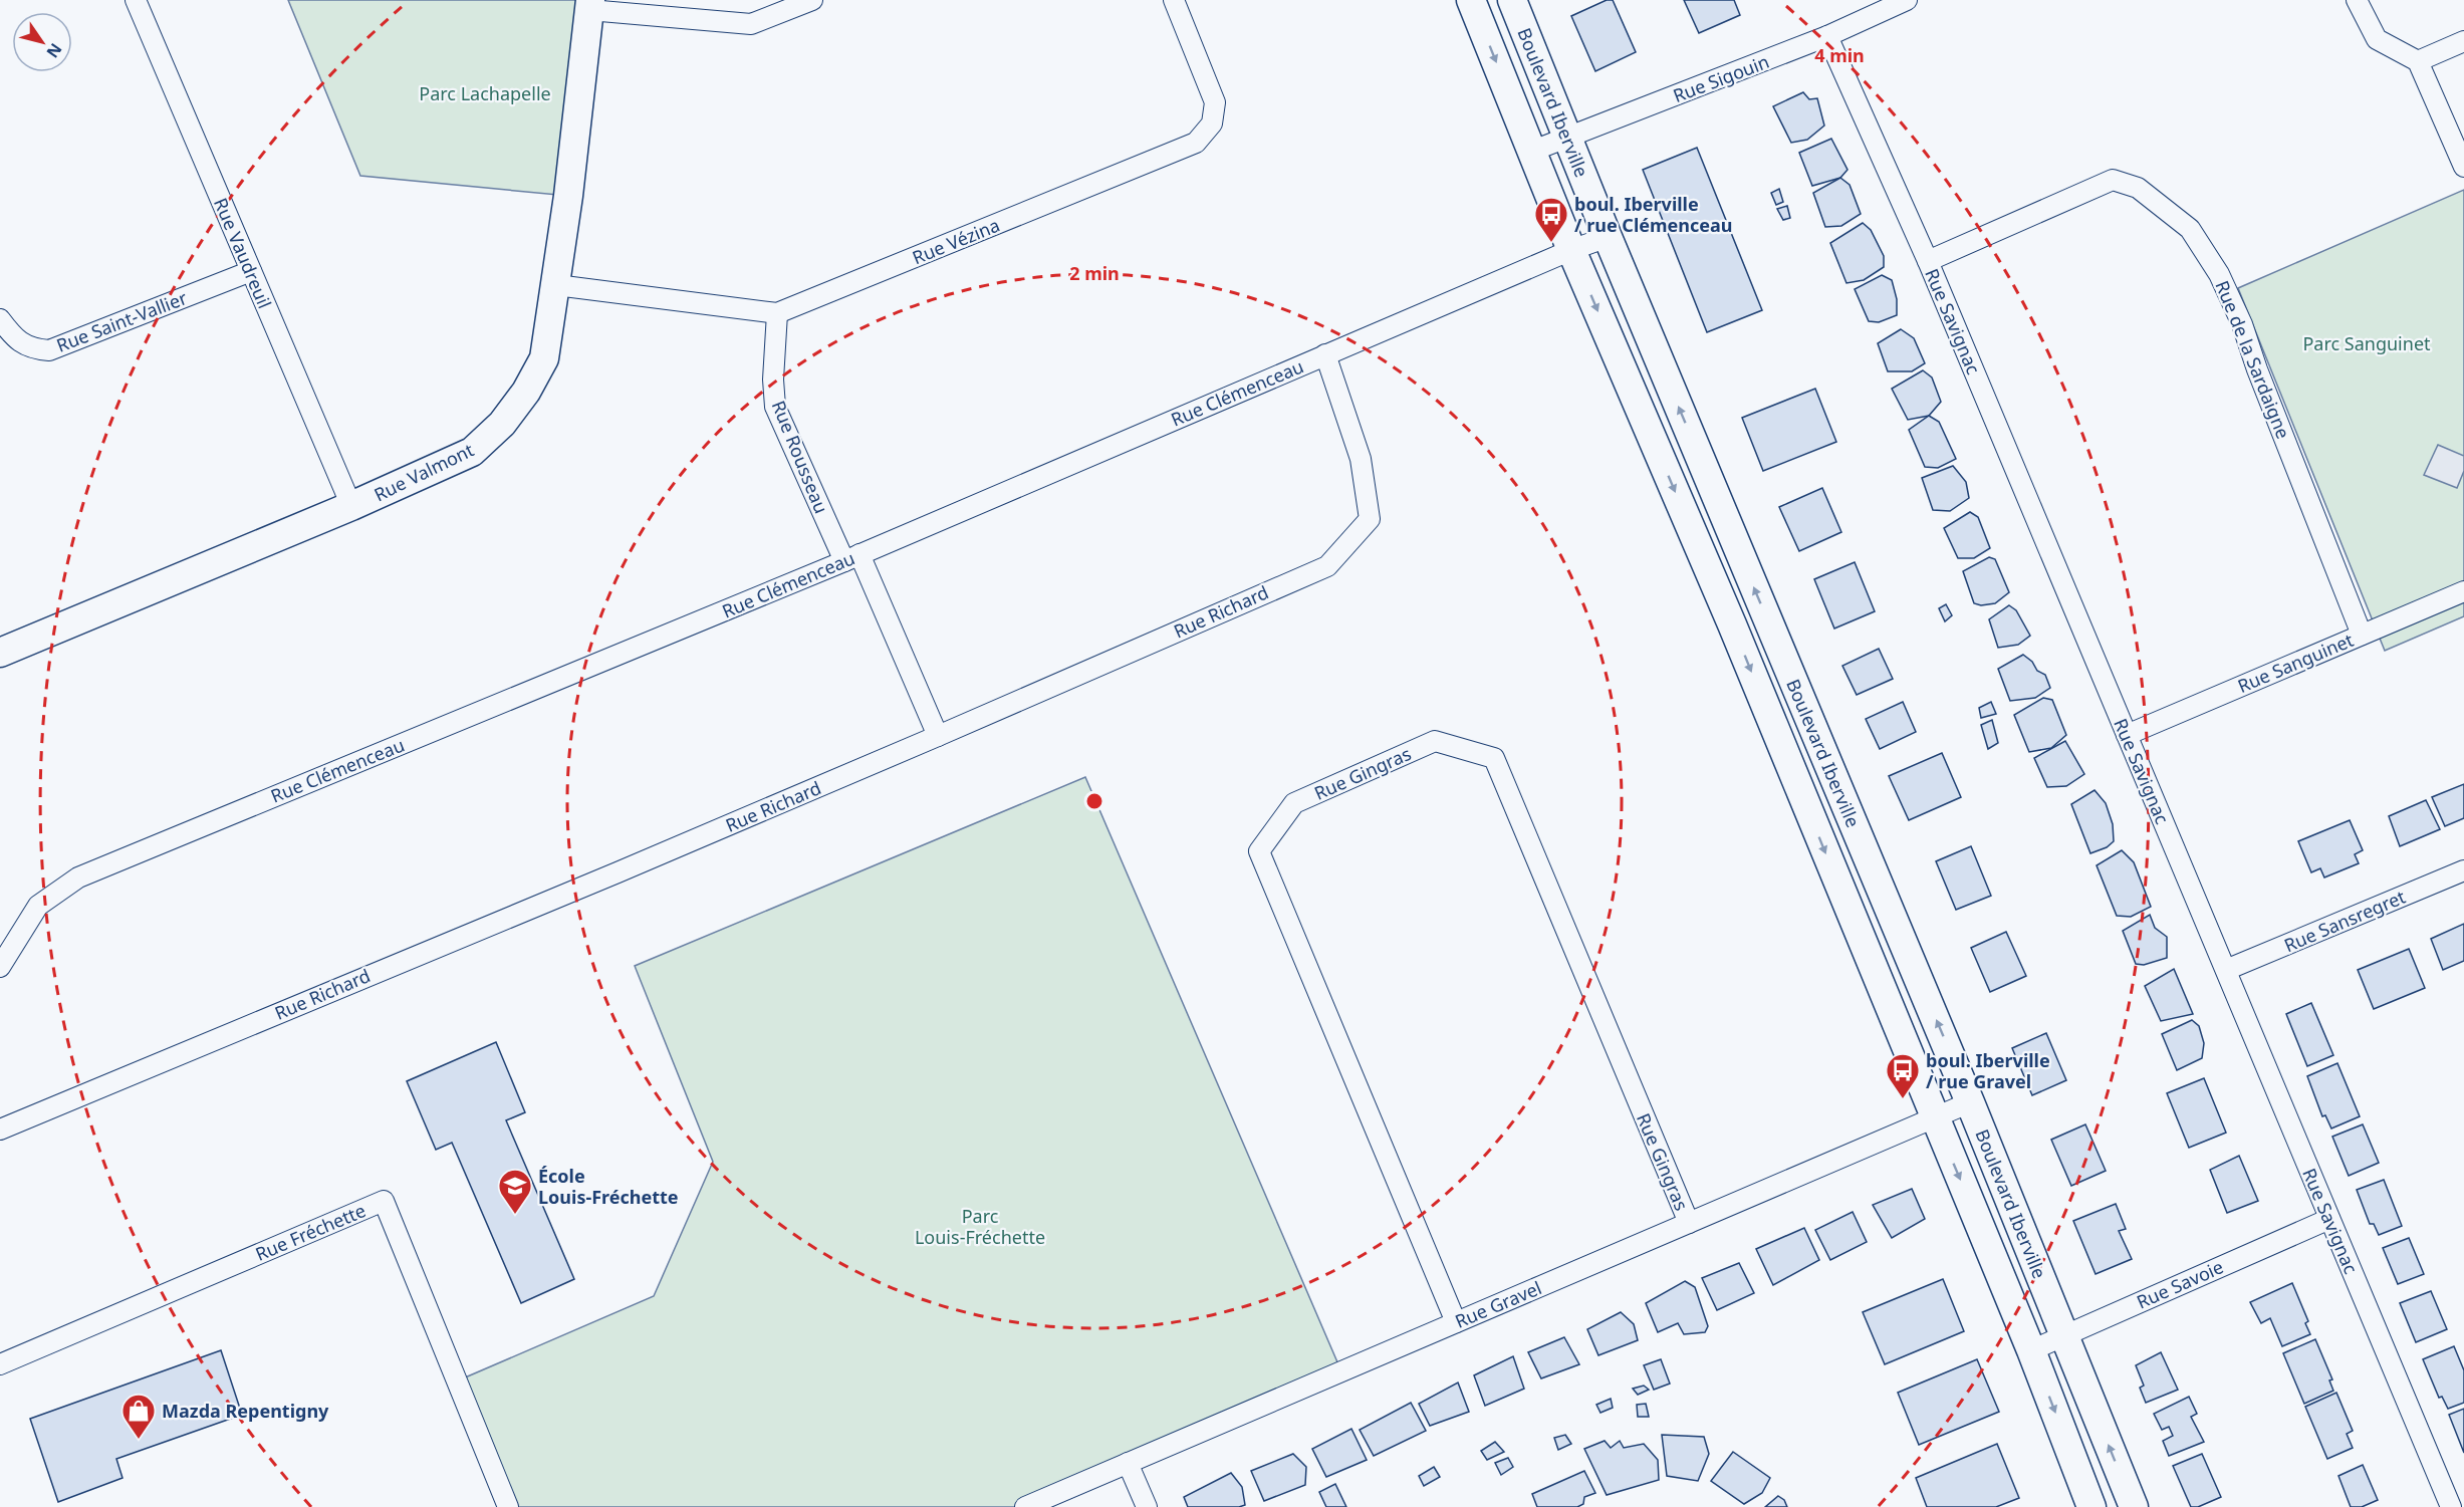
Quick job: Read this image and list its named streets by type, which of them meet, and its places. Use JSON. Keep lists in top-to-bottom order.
{
  "streets": {
    "street": [
      "Rue Sigouin",
      "Boulevard Iberville",
      "Rue Vézina",
      "Rue Vaudreuil",
      "Rue Saint-Vallier",
      "Rue Savignac",
      "Rue de la Sardaigne",
      "Rue Clémenceau",
      "Rue Rousseau",
      "Rue Valmont",
      "Rue Richard",
      "Rue Sanguinet",
      "Rue Gingras",
      "Rue Sansregret",
      "Rue Fréchette",
      "Rue Savoie",
      "Rue Gravel"
    ]
  },
  "crossings": [
    ["Rue Sigouin", "Boulevard Iberville"],
    ["Rue Sigouin", "Rue Savignac"],
    ["Boulevard Iberville", "Rue Clémenceau"],
    ["Boulevard Iberville", "Rue Savoie"],
    ["Boulevard Iberville", "Rue Gravel"],
    ["Rue Vézina", "Rue Rousseau"],
    ["Rue Vézina", "Rue Valmont"],
    ["Rue Vaudreuil", "Rue Saint-Vallier"],
    ["Rue Vaudreuil", "Rue Valmont"],
    ["Rue Savignac", "Rue de la Sardaigne"],
    ["Rue Savignac", "Rue Sanguinet"],
    ["Rue Savignac", "Rue Sansregret"],
    ["Rue Savignac", "Rue Savoie"],
    ["Rue de la Sardaigne", "Rue Sanguinet"],
    ["Rue Clémenceau", "Rue Rousseau"],
    ["Rue Clémenceau", "Rue Richard"],
    ["Rue Rousseau", "Rue Richard"],
    ["Rue Gingras", "Rue Gravel"]
  ],
  "parks": ["Parc Lachapelle", "Parc Sanguinet", "Parc Louis-Fréchette"],
  "places": {
    "bus stop": ["boul. Iberville / rue Clémenceau", "boul. Iberville / rue Gravel"],
    "school or university": ["École Louis-Fréchette"],
    "shop": ["Mazda Repentigny"]
  },
  "north": "bottom right",
  "rings": ["4 min", "2 min"]
}
